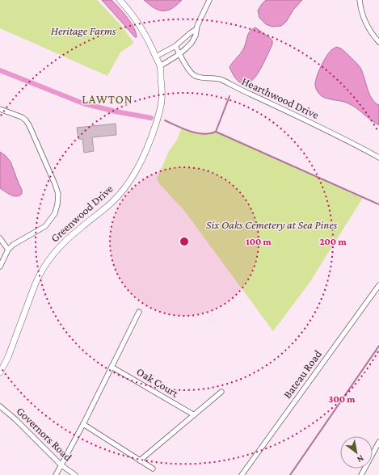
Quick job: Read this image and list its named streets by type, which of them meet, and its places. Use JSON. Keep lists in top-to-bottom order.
{
  "streets": {
    "street": [
      "Hearthwood Drive",
      "Greenwood Drive",
      "Bateau Road",
      "Oak Court",
      "Governors Road"
    ]
  },
  "districts": ["LAWTON"],
  "parks": ["Heritage Farms", "Six Oaks Cemetery at Sea Pines"],
  "north": "bottom right",
  "rings": ["100 m", "200 m", "300 m"]
}
